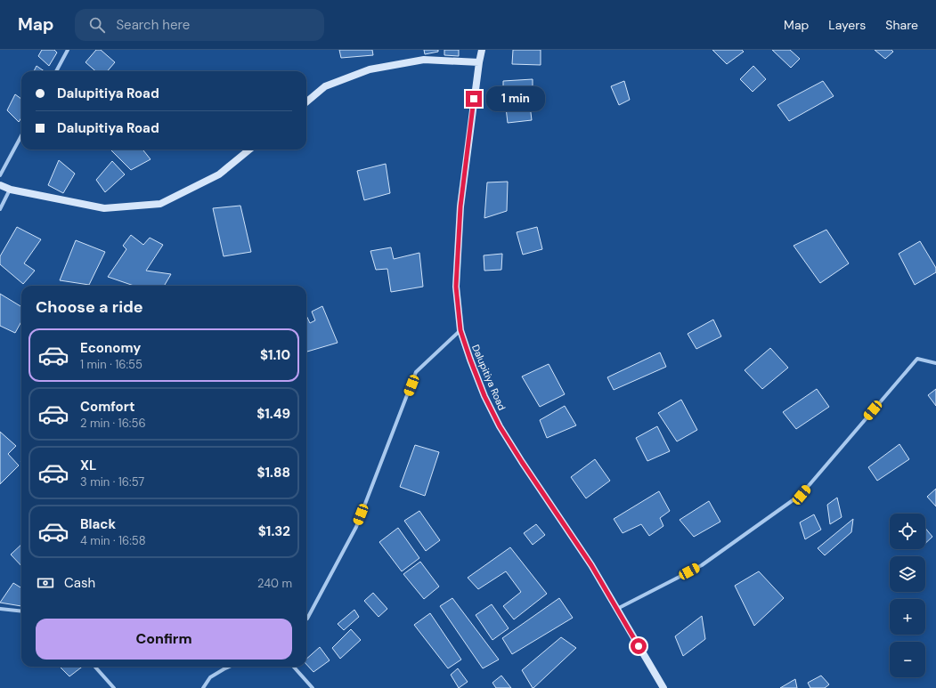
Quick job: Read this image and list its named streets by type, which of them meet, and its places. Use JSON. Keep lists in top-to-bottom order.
{
  "streets": {
    "street": ["Dalupitiya Road"]
  },
  "page": {
    "header": "Map",
    "search": "Search here",
    "nav": ["Map", "Layers", "Share"],
    "banner": ["Dalupitiya Road", "Dalupitiya Road"],
    "bubble": "1 min",
    "heading": "Choose a ride",
    "list": [
      {
        "name": "Economy",
        "note": "1 min · 16:55",
        "value": "$1.10"
      },
      {
        "name": "Comfort",
        "note": "2 min · 16:56",
        "value": "$1.49"
      },
      {
        "name": "XL",
        "note": "3 min · 16:57",
        "value": "$1.88"
      },
      {
        "name": "Black",
        "note": "4 min · 16:58",
        "value": "$1.32"
      }
    ],
    "map_buttons": ["+", "−"],
    "pay": ["Cash", "240 m"],
    "buttons": "Confirm"
  }
}
